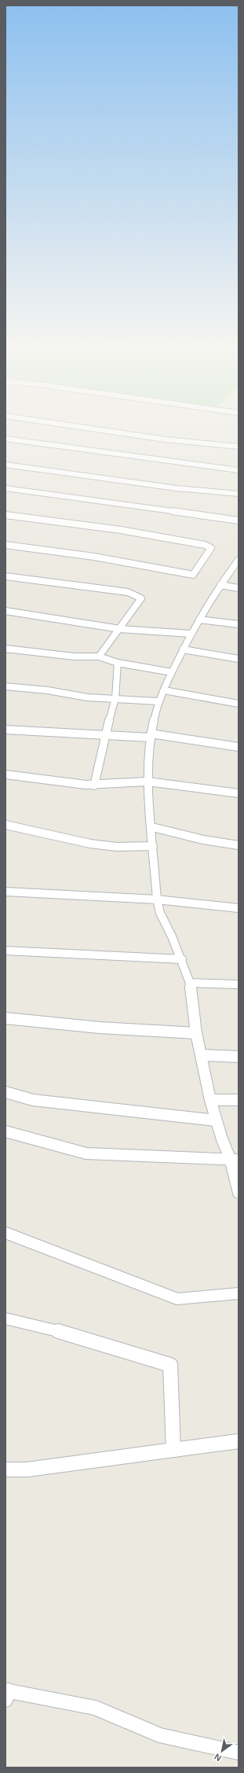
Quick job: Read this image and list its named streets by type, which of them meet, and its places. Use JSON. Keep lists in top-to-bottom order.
{
  "north": "bottom left"
}
